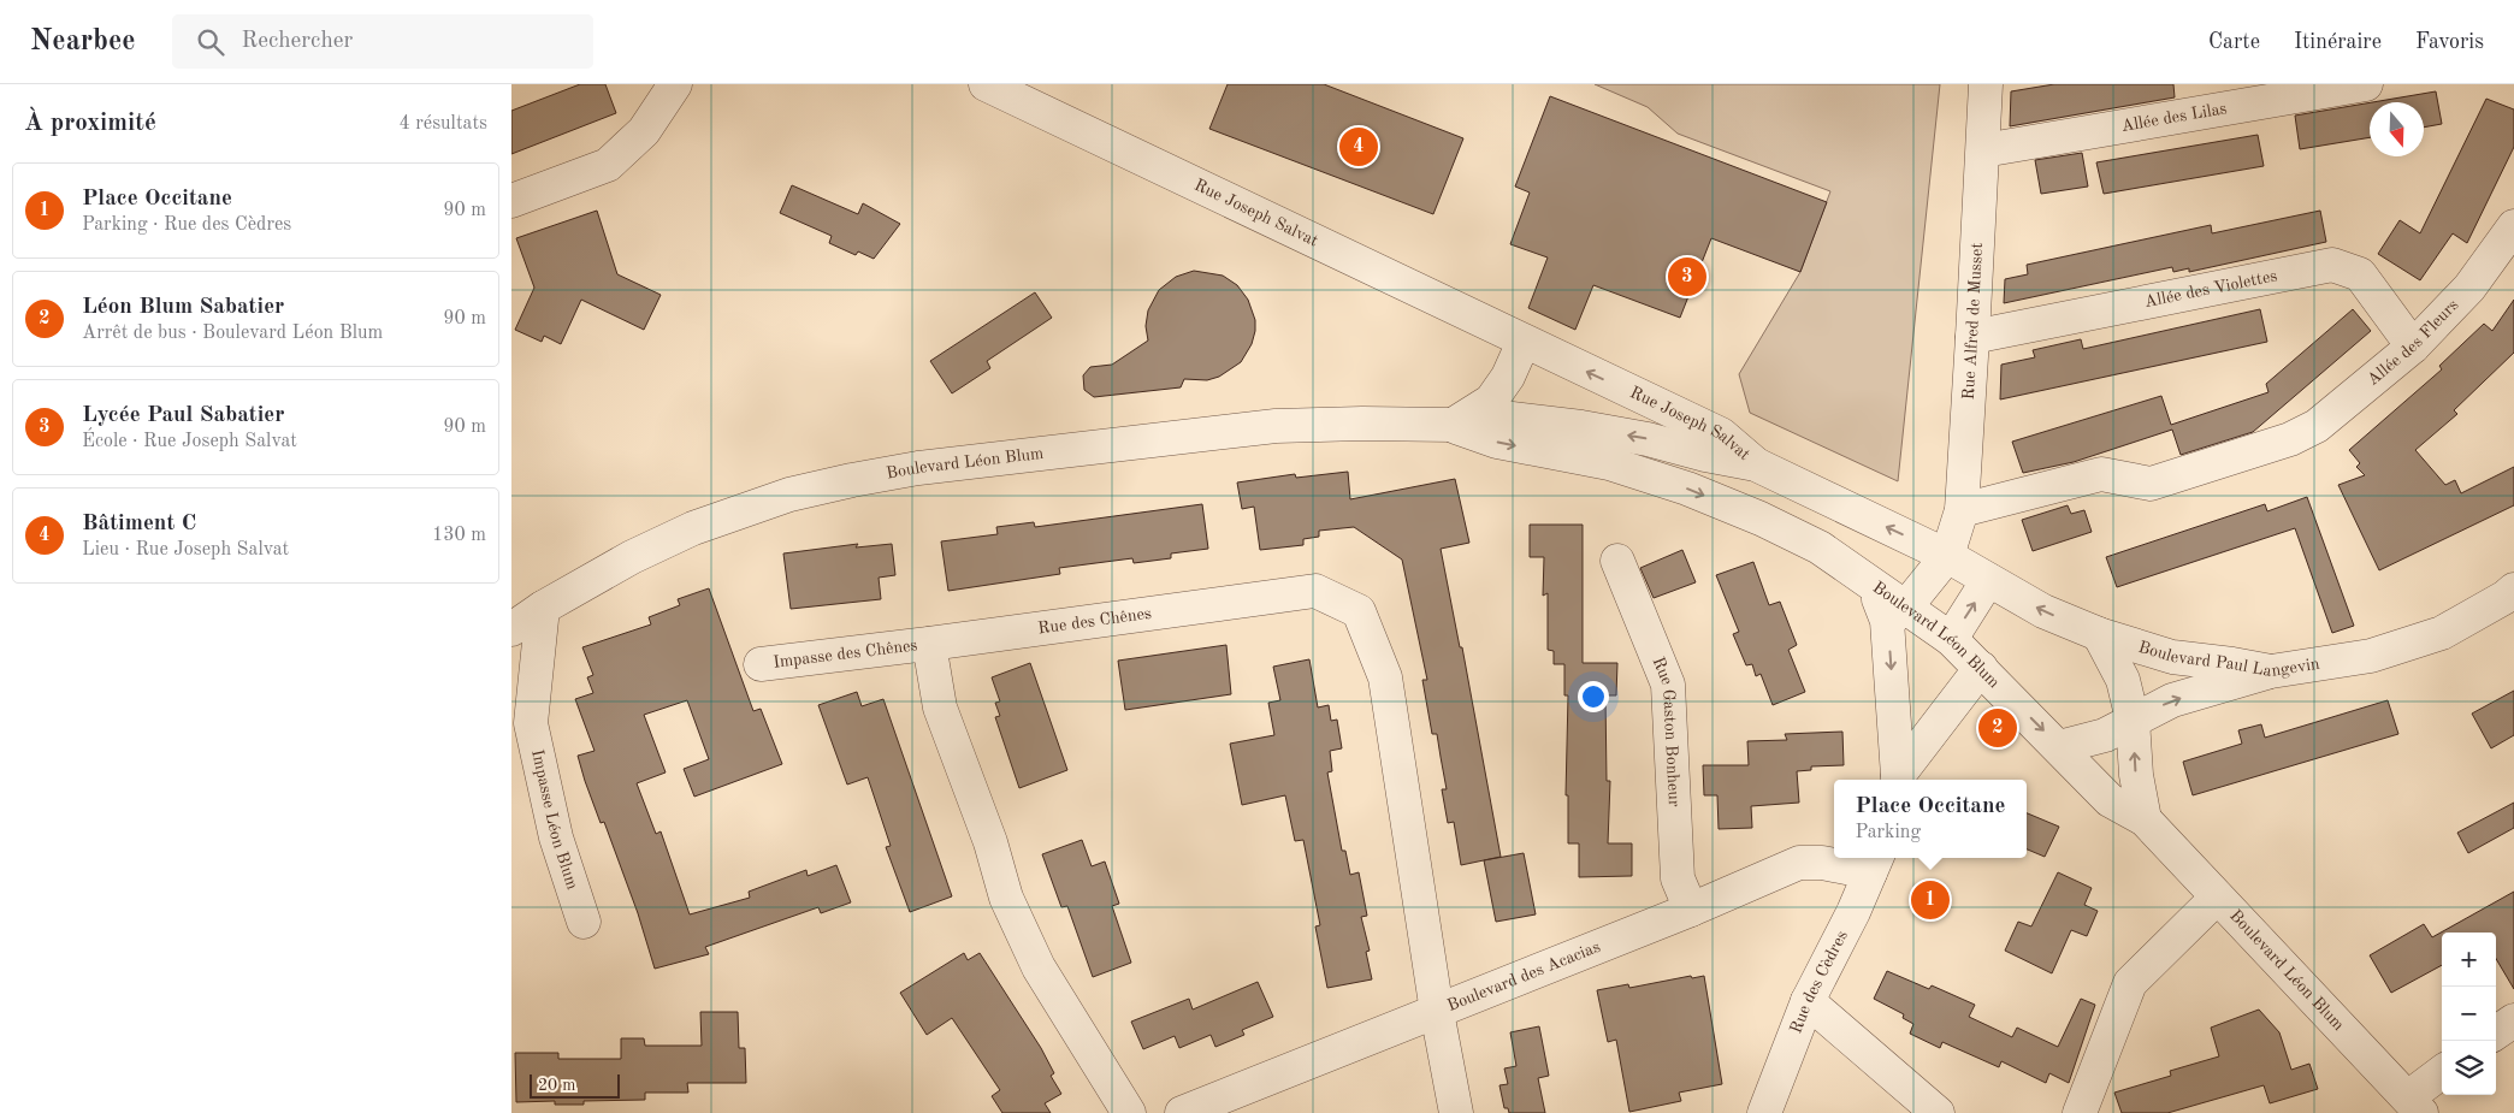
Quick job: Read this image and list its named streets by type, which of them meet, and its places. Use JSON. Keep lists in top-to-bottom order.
{
  "streets": {
    "street": [
      "Allée des Lilas",
      "Rue Joseph Salvat",
      "Allée des Violettes",
      "Rue Alfred de Musset",
      "Allée des Fleurs",
      "Boulevard Léon Blum",
      "Rue des Chênes",
      "Boulevard Paul Langevin",
      "Impasse des Chênes",
      "Rue Gaston Bonheur",
      "Impasse Léon Blum",
      "Boulevard des Acacias",
      "Rue des Cèdres"
    ]
  },
  "crossings": [
    ["Allée des Lilas", "Rue Alfred de Musset"],
    ["Rue Joseph Salvat", "Boulevard Léon Blum"],
    ["Allée des Violettes", "Rue Alfred de Musset"],
    ["Allée des Violettes", "Allée des Fleurs"],
    ["Rue Alfred de Musset", "Allée des Fleurs"],
    ["Rue Alfred de Musset", "Boulevard Léon Blum"],
    ["Rue Alfred de Musset", "Boulevard Paul Langevin"],
    ["Boulevard Léon Blum", "Boulevard Paul Langevin"],
    ["Boulevard Léon Blum", "Impasse Léon Blum"],
    ["Rue des Chênes", "Impasse des Chênes"],
    ["Rue des Chênes", "Boulevard des Acacias"],
    ["Rue Gaston Bonheur", "Boulevard des Acacias"],
    ["Boulevard des Acacias", "Rue des Cèdres"]
  ],
  "scale_bar": "20 m",
  "north": "bottom",
  "page": {
    "header": "Nearbee",
    "search": "Rechercher",
    "nav": ["Carte", "Itinéraire", "Favoris"],
    "heading": ["À proximité", "4 résultats"],
    "pins": [
      "4",
      "3",
      "2",
      "1"
    ],
    "list": [
      {
        "mark": "1",
        "name": "Place Occitane",
        "note": "Parking · Rue des Cèdres",
        "value": "90 m"
      },
      {
        "mark": "2",
        "name": "Léon Blum Sabatier",
        "note": "Arrêt de bus · Boulevard Léon Blum",
        "value": "90 m"
      },
      {
        "mark": "3",
        "name": "Lycée Paul Sabatier",
        "note": "École · Rue Joseph Salvat",
        "value": "90 m"
      },
      {
        "mark": "4",
        "name": "Bâtiment C",
        "note": "Lieu · Rue Joseph Salvat",
        "value": "130 m"
      }
    ],
    "popup": ["Place Occitane", "Parking"],
    "map_buttons": ["+", "−"],
    "scale": "20 m"
  }
}
